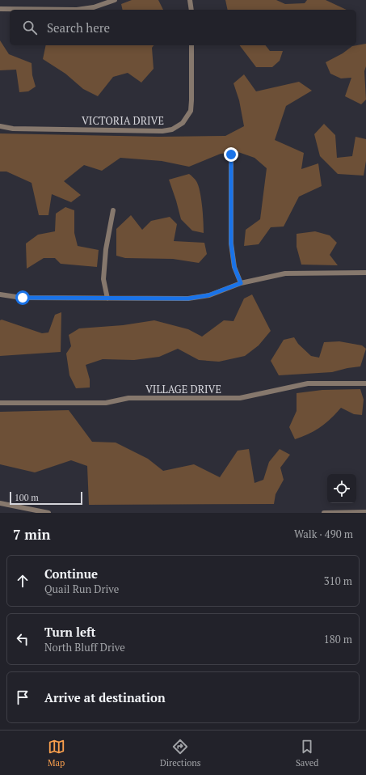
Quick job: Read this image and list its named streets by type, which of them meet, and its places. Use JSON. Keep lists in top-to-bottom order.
{
  "streets": {
    "street": ["VICTORIA DRIVE", "VILLAGE DRIVE"]
  },
  "scale_bar": "100 m",
  "page": {
    "search": "Search here",
    "scale": "100 m",
    "heading": ["7 min", "Walk · 490 m"],
    "list": [
      ["Continue", "Quail Run Drive", "310 m"],
      ["Turn left", "North Bluff Drive", "180 m"],
      "Arrive at destination"
    ],
    "nav": ["Map", "Directions", "Saved"]
  }
}
